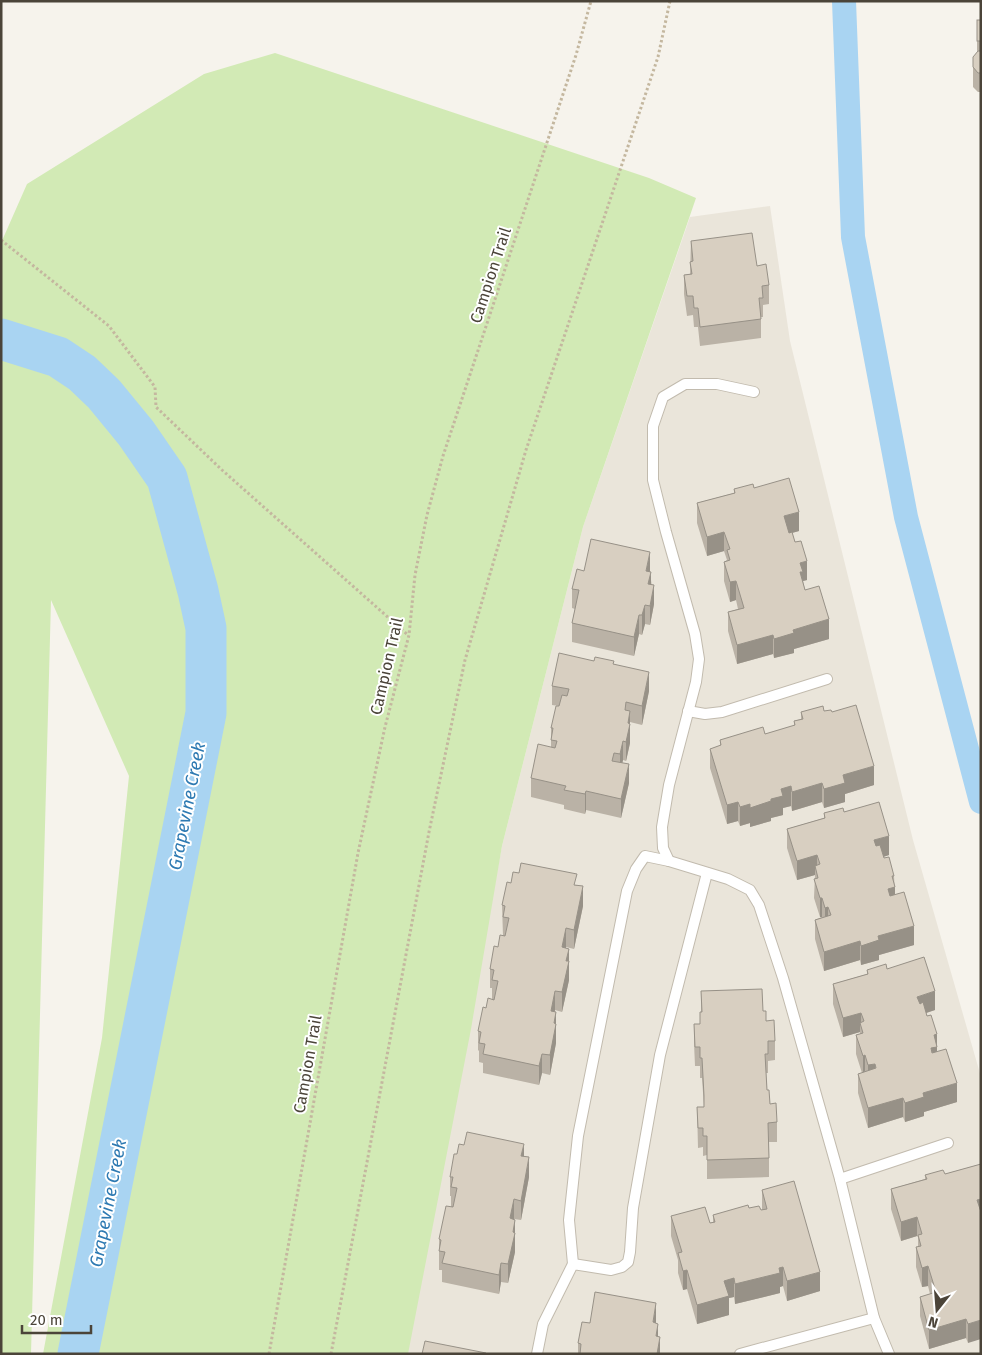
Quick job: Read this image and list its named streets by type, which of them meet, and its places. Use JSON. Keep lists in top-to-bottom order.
{
  "streets": {
    "path": ["Campion Trail"]
  },
  "water": ["Grapevine Creek"],
  "scale_bar": "20 m",
  "north": "bottom"
}
